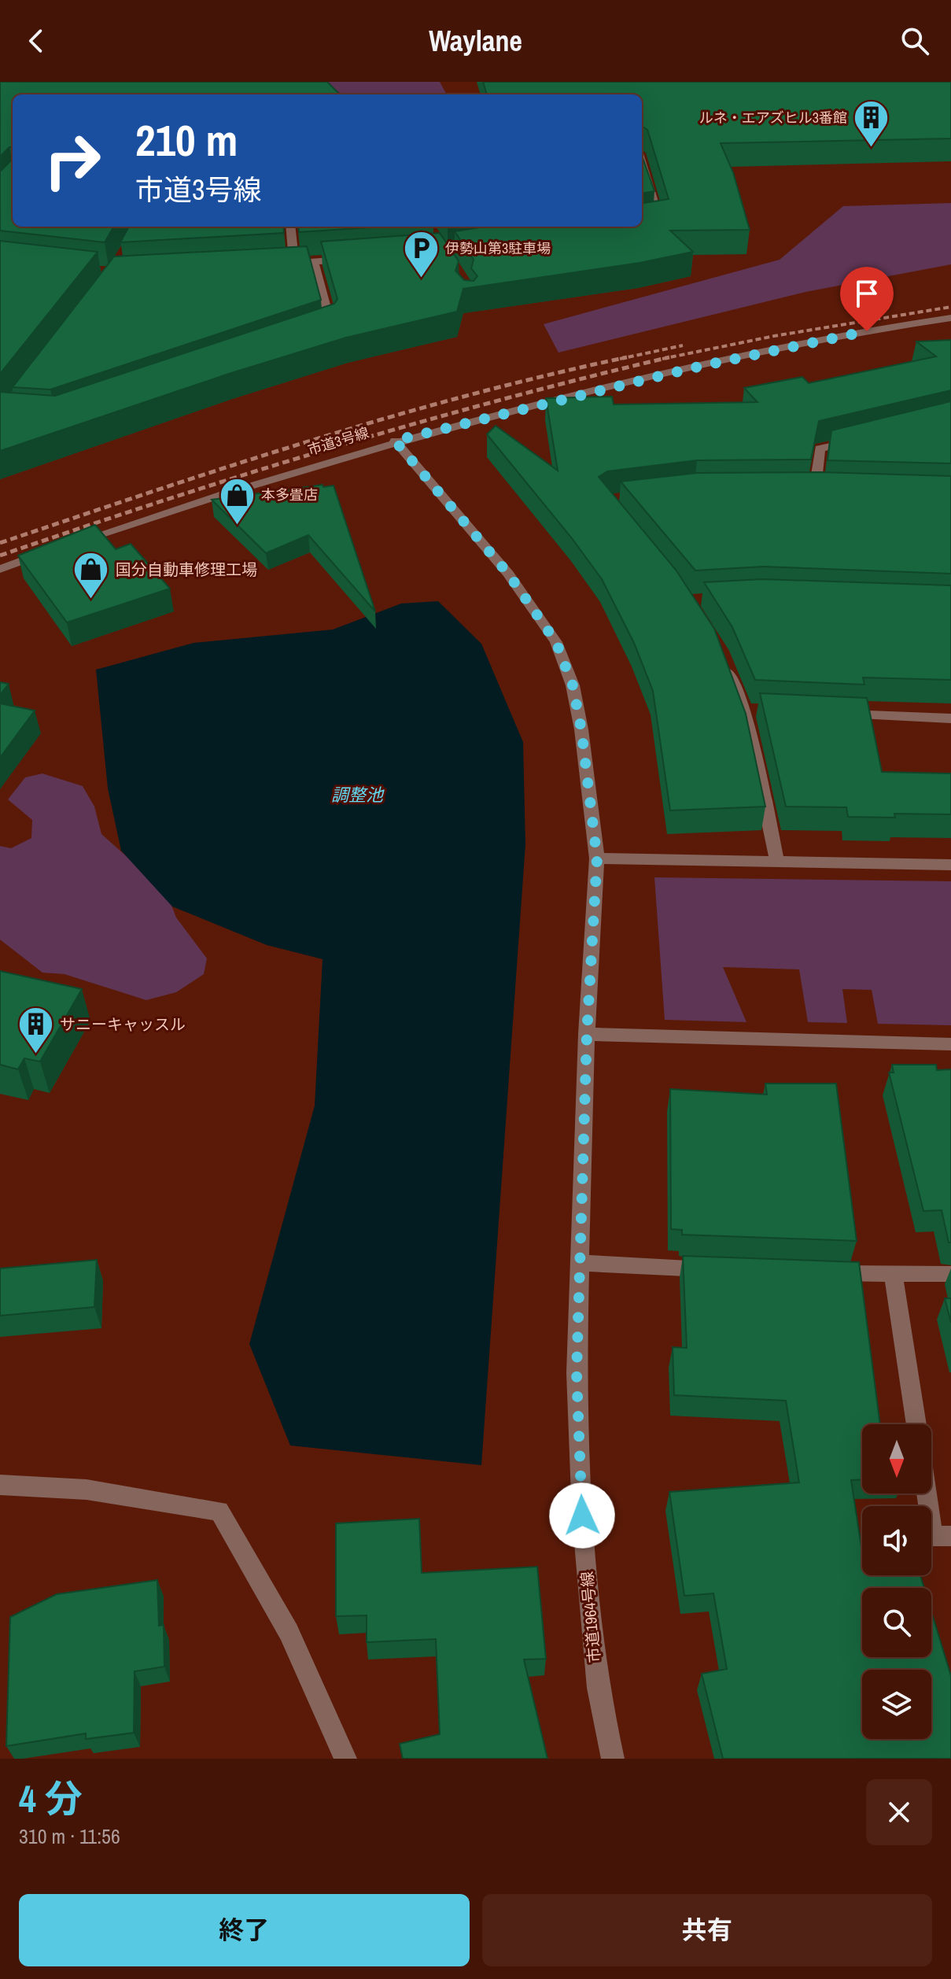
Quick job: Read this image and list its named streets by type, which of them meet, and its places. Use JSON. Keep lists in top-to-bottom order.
{
  "streets": {
    "street": ["市道3号線", "市道1964号線"]
  },
  "crossings": [
    ["市道3号線", "市道1964号線"]
  ],
  "water": ["調整池"],
  "places": {
    "building": ["ルネ・エアズヒル3番館", "サニーキャッスル"],
    "parking": ["伊勢山第3駐車場"],
    "shop": ["本多畳店", "国分自動車修理工場"]
  },
  "north": "bottom",
  "page": {
    "header": "Waylane",
    "turn": ["210 m", "市道3号線"],
    "heading": ["4 分", "310 m · 11:56"],
    "buttons": ["終了", "共有"]
  }
}
